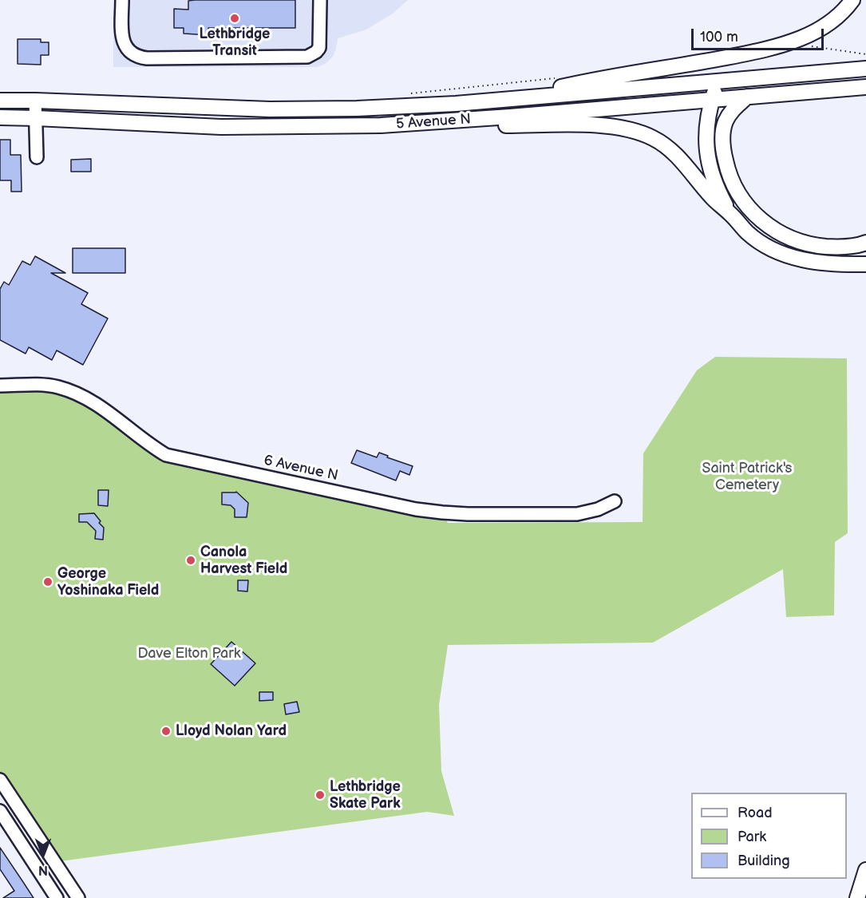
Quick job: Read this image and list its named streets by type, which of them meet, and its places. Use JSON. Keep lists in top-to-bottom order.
{
  "streets": {
    "main road": ["5 Avenue N"],
    "street": ["6 Avenue N"]
  },
  "parks": ["Saint Patrick's Cemetery", "Dave Elton Park"],
  "places": [
    "Lethbridge Transit",
    "Canola Harvest Field",
    "George Yoshinaka Field",
    "Lloyd Nolan Yard",
    "Lethbridge Skate Park"
  ],
  "legend": ["Road", "Park", "Building"],
  "scale_bar": "100 m",
  "north": "bottom"
}
